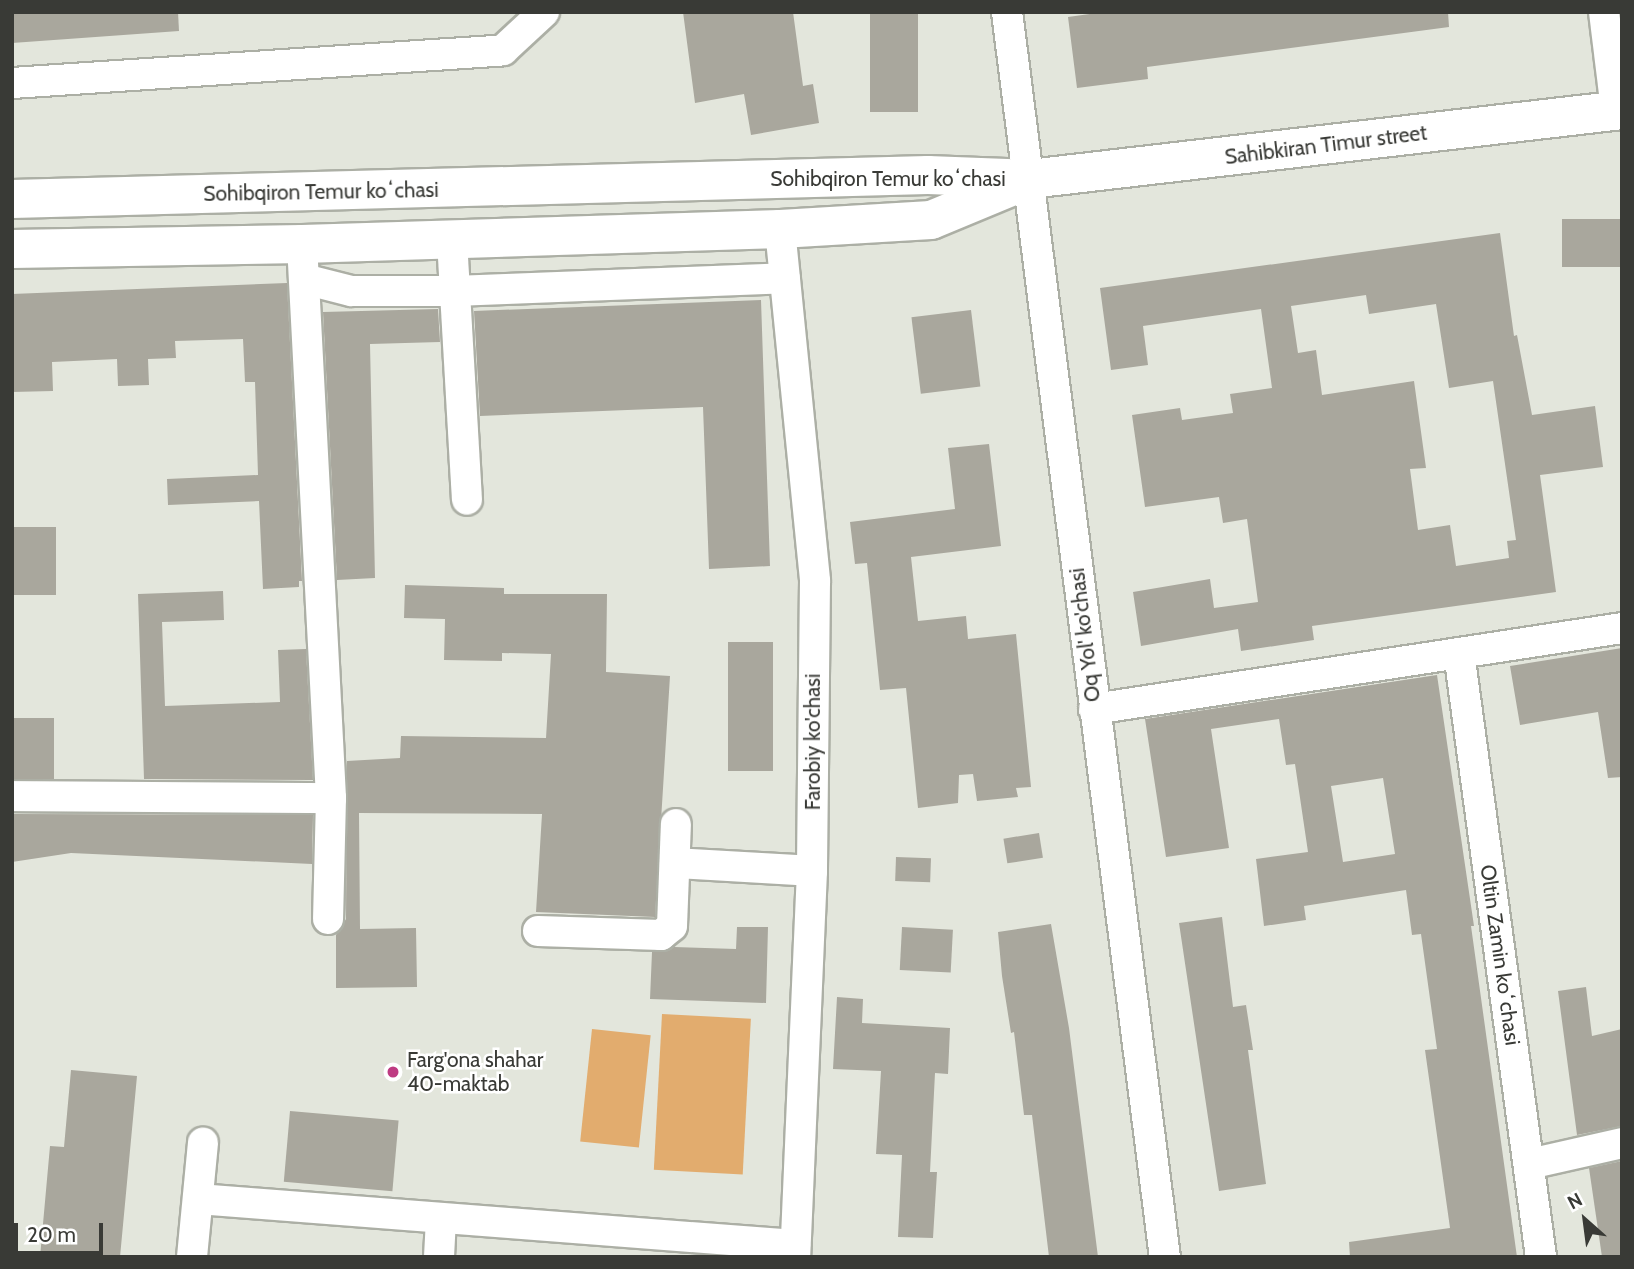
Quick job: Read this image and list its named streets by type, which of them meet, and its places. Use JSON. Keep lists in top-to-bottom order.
{
  "streets": {
    "main road": ["Sahibkiran Timur street", "Sohibqiron Temur koʻchasi"],
    "street": ["Oq Yol' ko'chasi", "Farobiy ko'chasi", "Oltin Zamin koʻchasi"]
  },
  "crossings": [
    ["Sahibkiran Timur street", "Sohibqiron Temur koʻchasi"],
    ["Sahibkiran Timur street", "Oq Yol' ko'chasi"],
    ["Sohibqiron Temur koʻchasi", "Oq Yol' ko'chasi"],
    ["Sohibqiron Temur koʻchasi", "Farobiy ko'chasi"]
  ],
  "places": ["Farg'ona shahar 40-maktab"],
  "scale_bar": "20 m",
  "north": "top left"
}
